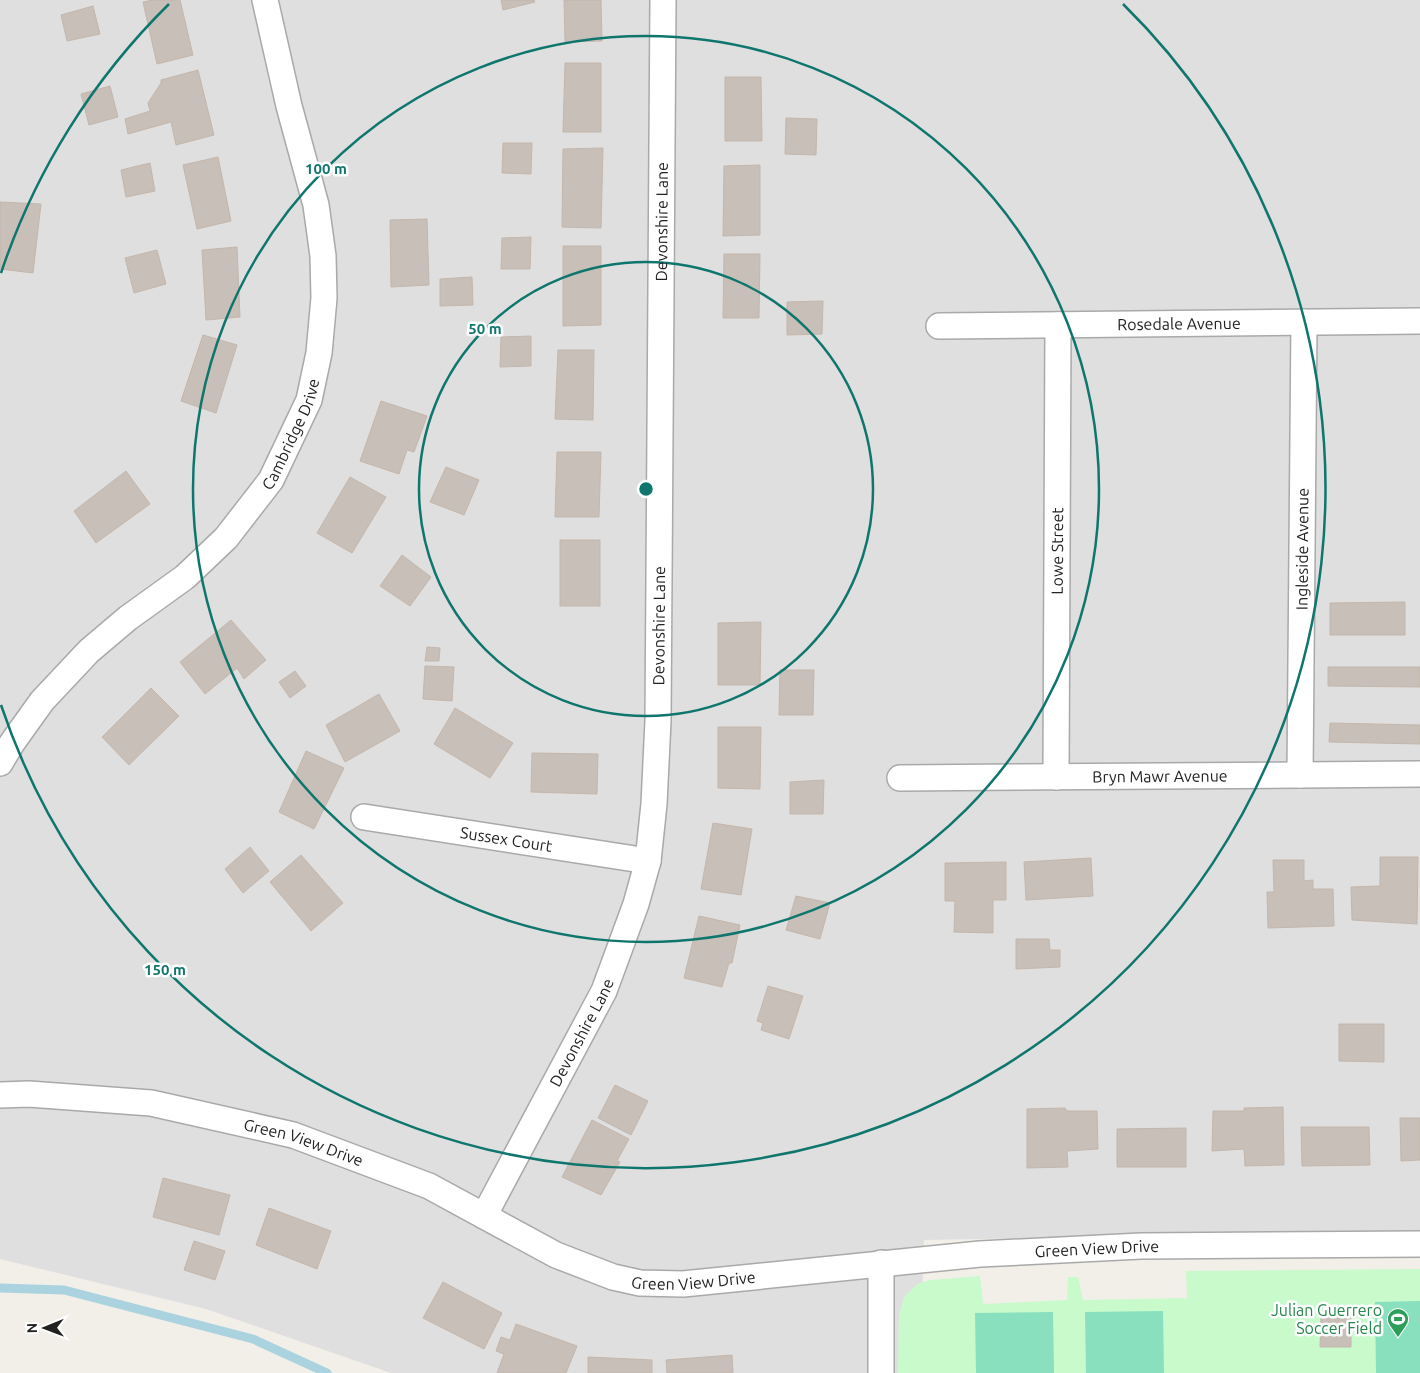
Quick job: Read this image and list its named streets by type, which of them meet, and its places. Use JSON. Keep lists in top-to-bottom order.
{
  "streets": {
    "street": [
      "Devonshire Lane",
      "Rosedale Avenue",
      "Cambridge Drive",
      "Ingleside Avenue",
      "Lowe Street",
      "Bryn Mawr Avenue",
      "Sussex Court",
      "Green View Drive"
    ]
  },
  "crossings": [
    ["Devonshire Lane", "Sussex Court"],
    ["Devonshire Lane", "Green View Drive"],
    ["Rosedale Avenue", "Ingleside Avenue"],
    ["Rosedale Avenue", "Lowe Street"],
    ["Ingleside Avenue", "Bryn Mawr Avenue"],
    ["Lowe Street", "Bryn Mawr Avenue"]
  ],
  "places": {
    "sports": ["Julian Guerrero Soccer Field"]
  },
  "north": "left",
  "rings": ["100 m", "50 m", "150 m"]
}
